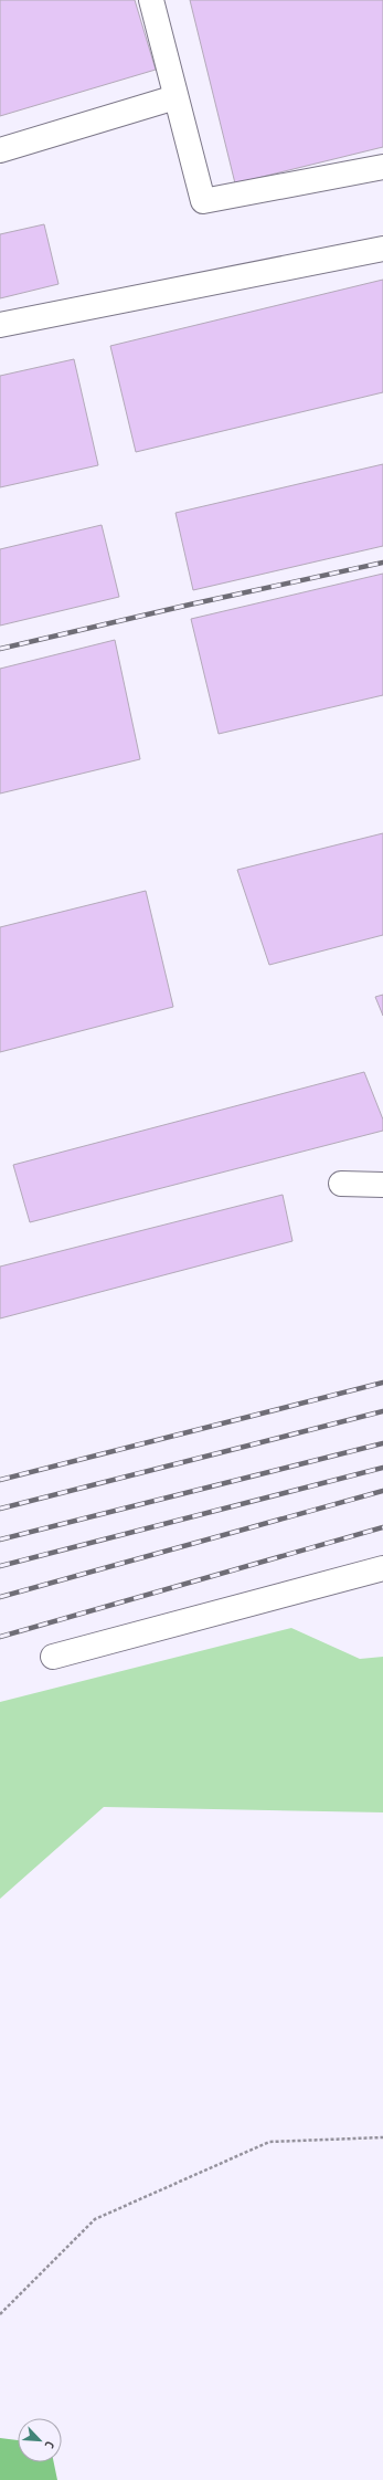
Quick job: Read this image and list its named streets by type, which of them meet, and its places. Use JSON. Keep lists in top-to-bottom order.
{
  "north": "bottom right"
}
